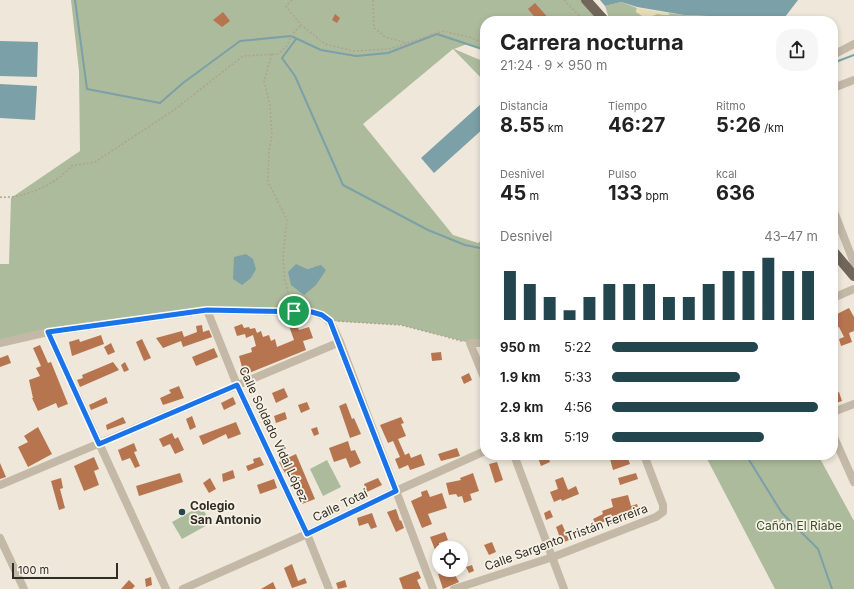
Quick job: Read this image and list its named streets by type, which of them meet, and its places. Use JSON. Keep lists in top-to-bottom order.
{
  "streets": {
    "street": ["Calle Soldado Vidal López", "Calle Totaí", "Calle Sargento Tristán Ferreira"]
  },
  "crossings": [
    ["Calle Soldado Vidal López", "Calle Totaí"]
  ],
  "parks": ["Cañón El Riabe"],
  "places": ["Colegio San Antonio"],
  "scale_bar": "100 m",
  "page": {
    "heading": ["Carrera nocturna", "21:24 · 9 × 950 m"],
    "stats": [
      ["Distancia", "8.55 km"],
      ["Tiempo", "46:27"],
      ["Ritmo", "5:26 /km"],
      ["Desnivel", "45 m"],
      ["Pulso", "133 bpm"],
      ["kcal", "636"]
    ],
    "chart": ["Desnivel", "43–47 m"],
    "list": [
      {
        "name": "950 m",
        "note": "5:22"
      },
      {
        "name": "1.9 km",
        "note": "5:33"
      },
      {
        "name": "2.9 km",
        "note": "4:56"
      },
      {
        "name": "3.8 km",
        "note": "5:19"
      }
    ],
    "scale": "100 m"
  }
}
